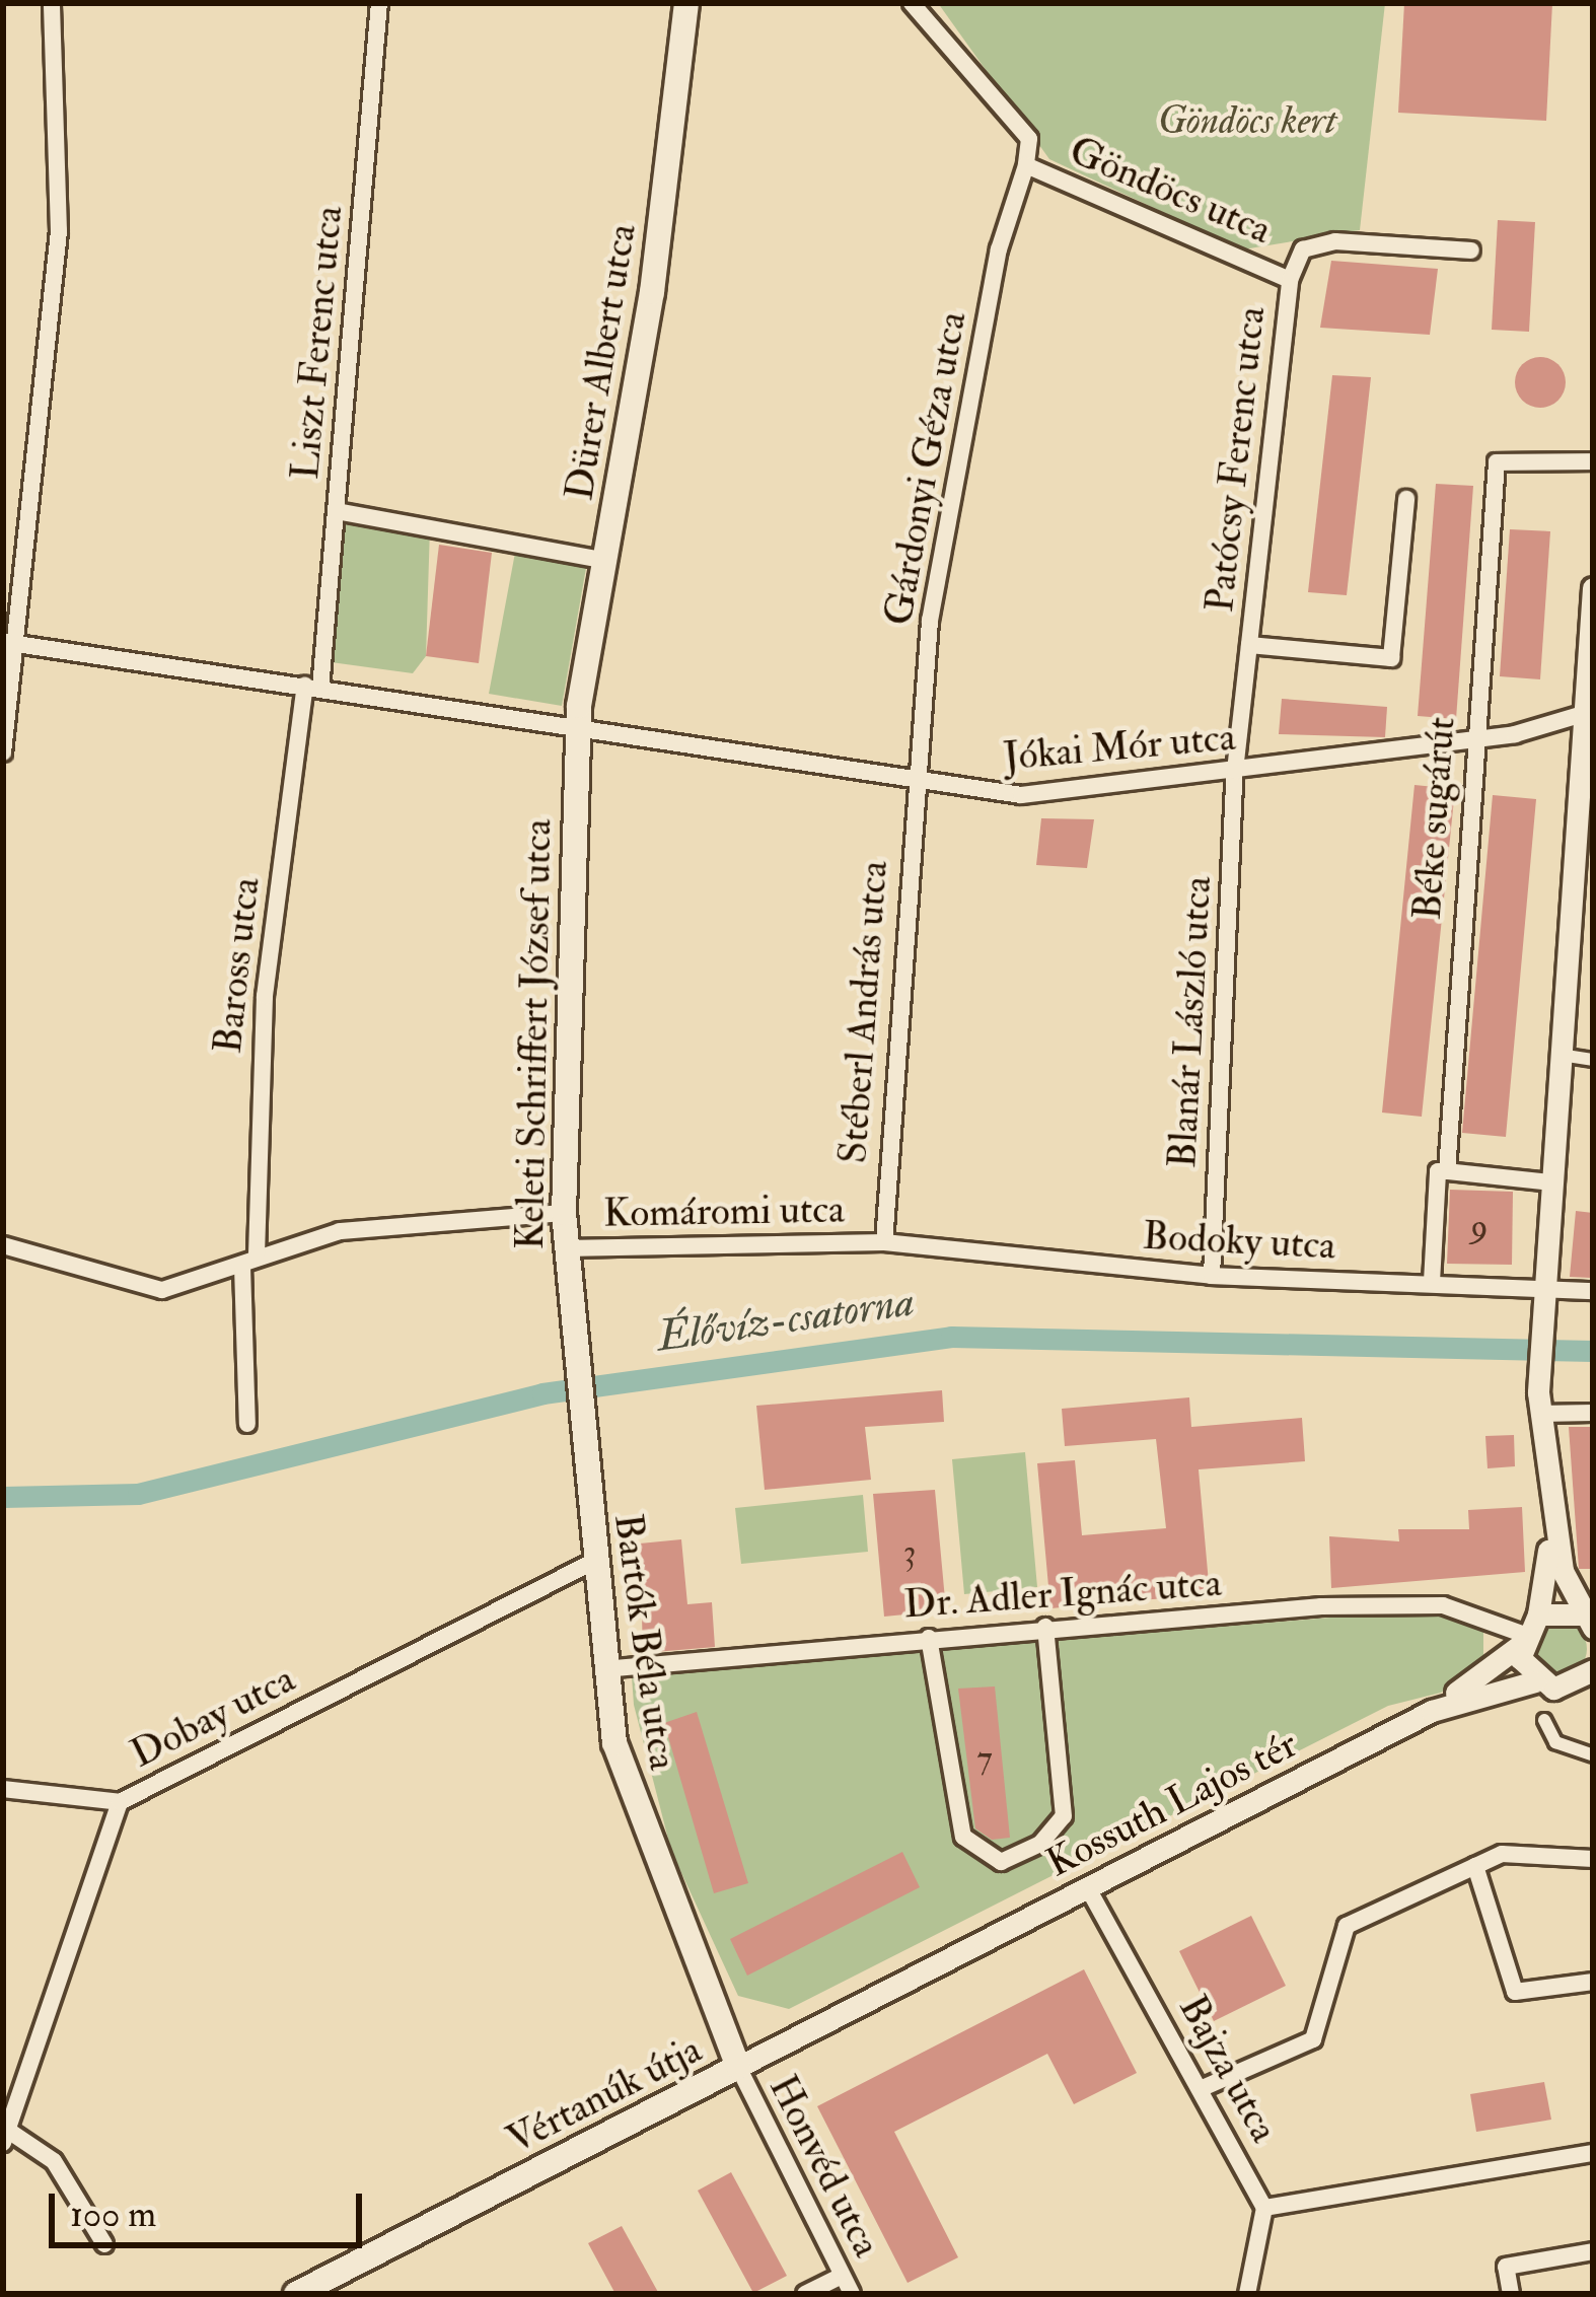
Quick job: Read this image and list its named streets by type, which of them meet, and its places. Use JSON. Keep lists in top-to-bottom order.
{
  "streets": {
    "main road": [
      "Dürer Albert utca",
      "Keleti Schriffert József utca",
      "Bartók Béla utca",
      "Vértanúk útja"
    ],
    "street": [
      "Göndöcs utca",
      "Liszt Ferenc utca",
      "Patócsy Ferenc utca",
      "Gárdonyi Géza utca",
      "Jókai Mór utca",
      "Béke sugárút",
      "Baross utca",
      "Stéberl András utca",
      "Blanár László utca",
      "Komáromi utca",
      "Bodoky utca",
      "Dr. Adler Ignác utca",
      "Dobay utca",
      "Kossuth Lajos tér",
      "Bajza utca",
      "Honvéd utca"
    ]
  },
  "crossings": [
    ["Göndöcs utca", "Patócsy Ferenc utca"],
    ["Göndöcs utca", "Gárdonyi Géza utca"],
    ["Liszt Ferenc utca", "Jókai Mór utca"],
    ["Liszt Ferenc utca", "Baross utca"],
    ["Dürer Albert utca", "Jókai Mór utca"],
    ["Dürer Albert utca", "Keleti Schriffert József utca"],
    ["Patócsy Ferenc utca", "Jókai Mór utca"],
    ["Patócsy Ferenc utca", "Blanár László utca"],
    ["Gárdonyi Géza utca", "Jókai Mór utca"],
    ["Gárdonyi Géza utca", "Stéberl András utca"],
    ["Jókai Mór utca", "Béke sugárút"],
    ["Jókai Mór utca", "Baross utca"],
    ["Jókai Mór utca", "Stéberl András utca"],
    ["Jókai Mór utca", "Blanár László utca"],
    ["Jókai Mór utca", "Keleti Schriffert József utca"],
    ["Béke sugárút", "Bodoky utca"],
    ["Baross utca", "Komáromi utca"],
    ["Stéberl András utca", "Komáromi utca"],
    ["Stéberl András utca", "Bodoky utca"],
    ["Blanár László utca", "Bodoky utca"],
    ["Keleti Schriffert József utca", "Komáromi utca"],
    ["Keleti Schriffert József utca", "Bartók Béla utca"],
    ["Komáromi utca", "Bodoky utca"],
    ["Dr. Adler Ignác utca", "Bartók Béla utca"],
    ["Dr. Adler Ignác utca", "Kossuth Lajos tér"],
    ["Bartók Béla utca", "Dobay utca"],
    ["Bartók Béla utca", "Vértanúk útja"],
    ["Bartók Béla utca", "Honvéd utca"],
    ["Kossuth Lajos tér", "Bajza utca"],
    ["Kossuth Lajos tér", "Vértanúk útja"],
    ["Vértanúk útja", "Honvéd utca"]
  ],
  "water": ["Élővíz-csatorna"],
  "parks": ["Göndöcs kert"],
  "house_numbers": ["9", "3", "7"],
  "scale_bar": "100 m"
}
